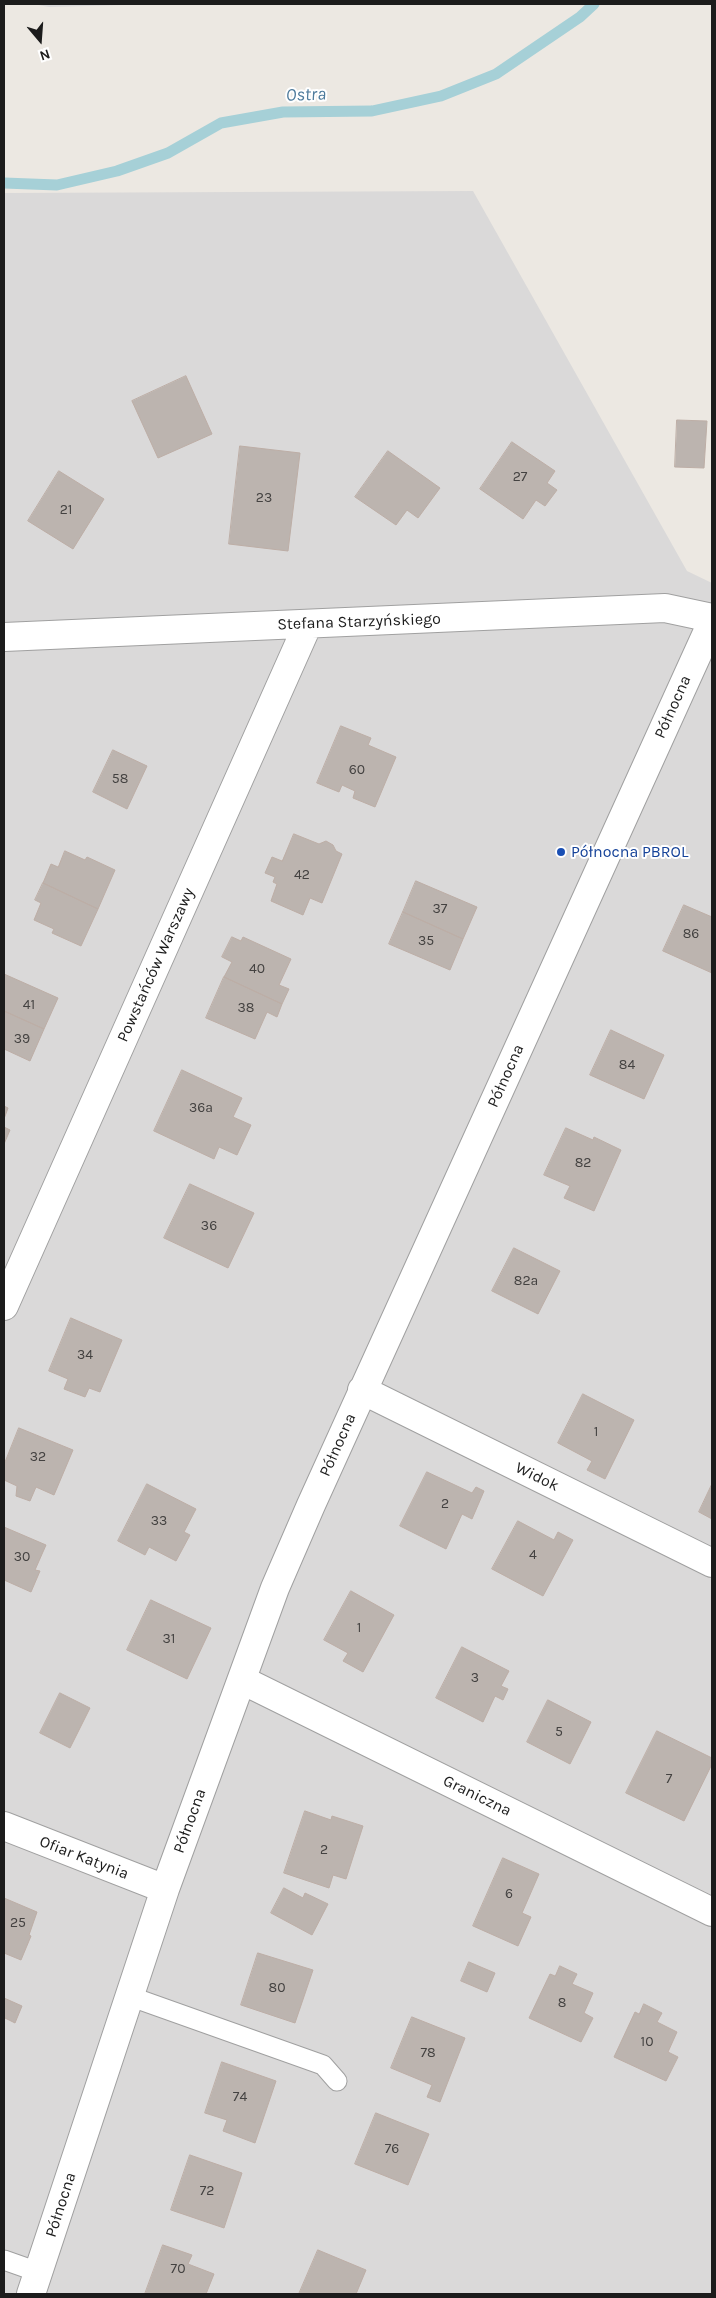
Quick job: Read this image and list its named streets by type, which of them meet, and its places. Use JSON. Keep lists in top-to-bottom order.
{
  "streets": {
    "street": [
      "Stefana Starzyńskiego",
      "Północna",
      "Powstańców Warszawy",
      "Widok",
      "Graniczna",
      "Ofiar Katynia"
    ]
  },
  "crossings": [
    ["Stefana Starzyńskiego", "Północna"],
    ["Stefana Starzyńskiego", "Powstańców Warszawy"],
    ["Północna", "Widok"],
    ["Północna", "Graniczna"],
    ["Północna", "Ofiar Katynia"]
  ],
  "water": ["Ostra"],
  "places": ["Północna PBROL"],
  "house_numbers": [
    "27",
    "23",
    "21",
    "60",
    "58",
    "42",
    "37",
    "86",
    "35",
    "40",
    "41",
    "38",
    "39",
    "84",
    "36a",
    "82",
    "36",
    "82a",
    "34",
    "1",
    "32",
    "2",
    "33",
    "4",
    "30",
    "1",
    "31",
    "3",
    "5",
    "7",
    "2",
    "6",
    "25",
    "80",
    "8",
    "10",
    "78",
    "74",
    "76",
    "72",
    "70"
  ],
  "north": "bottom"
}
